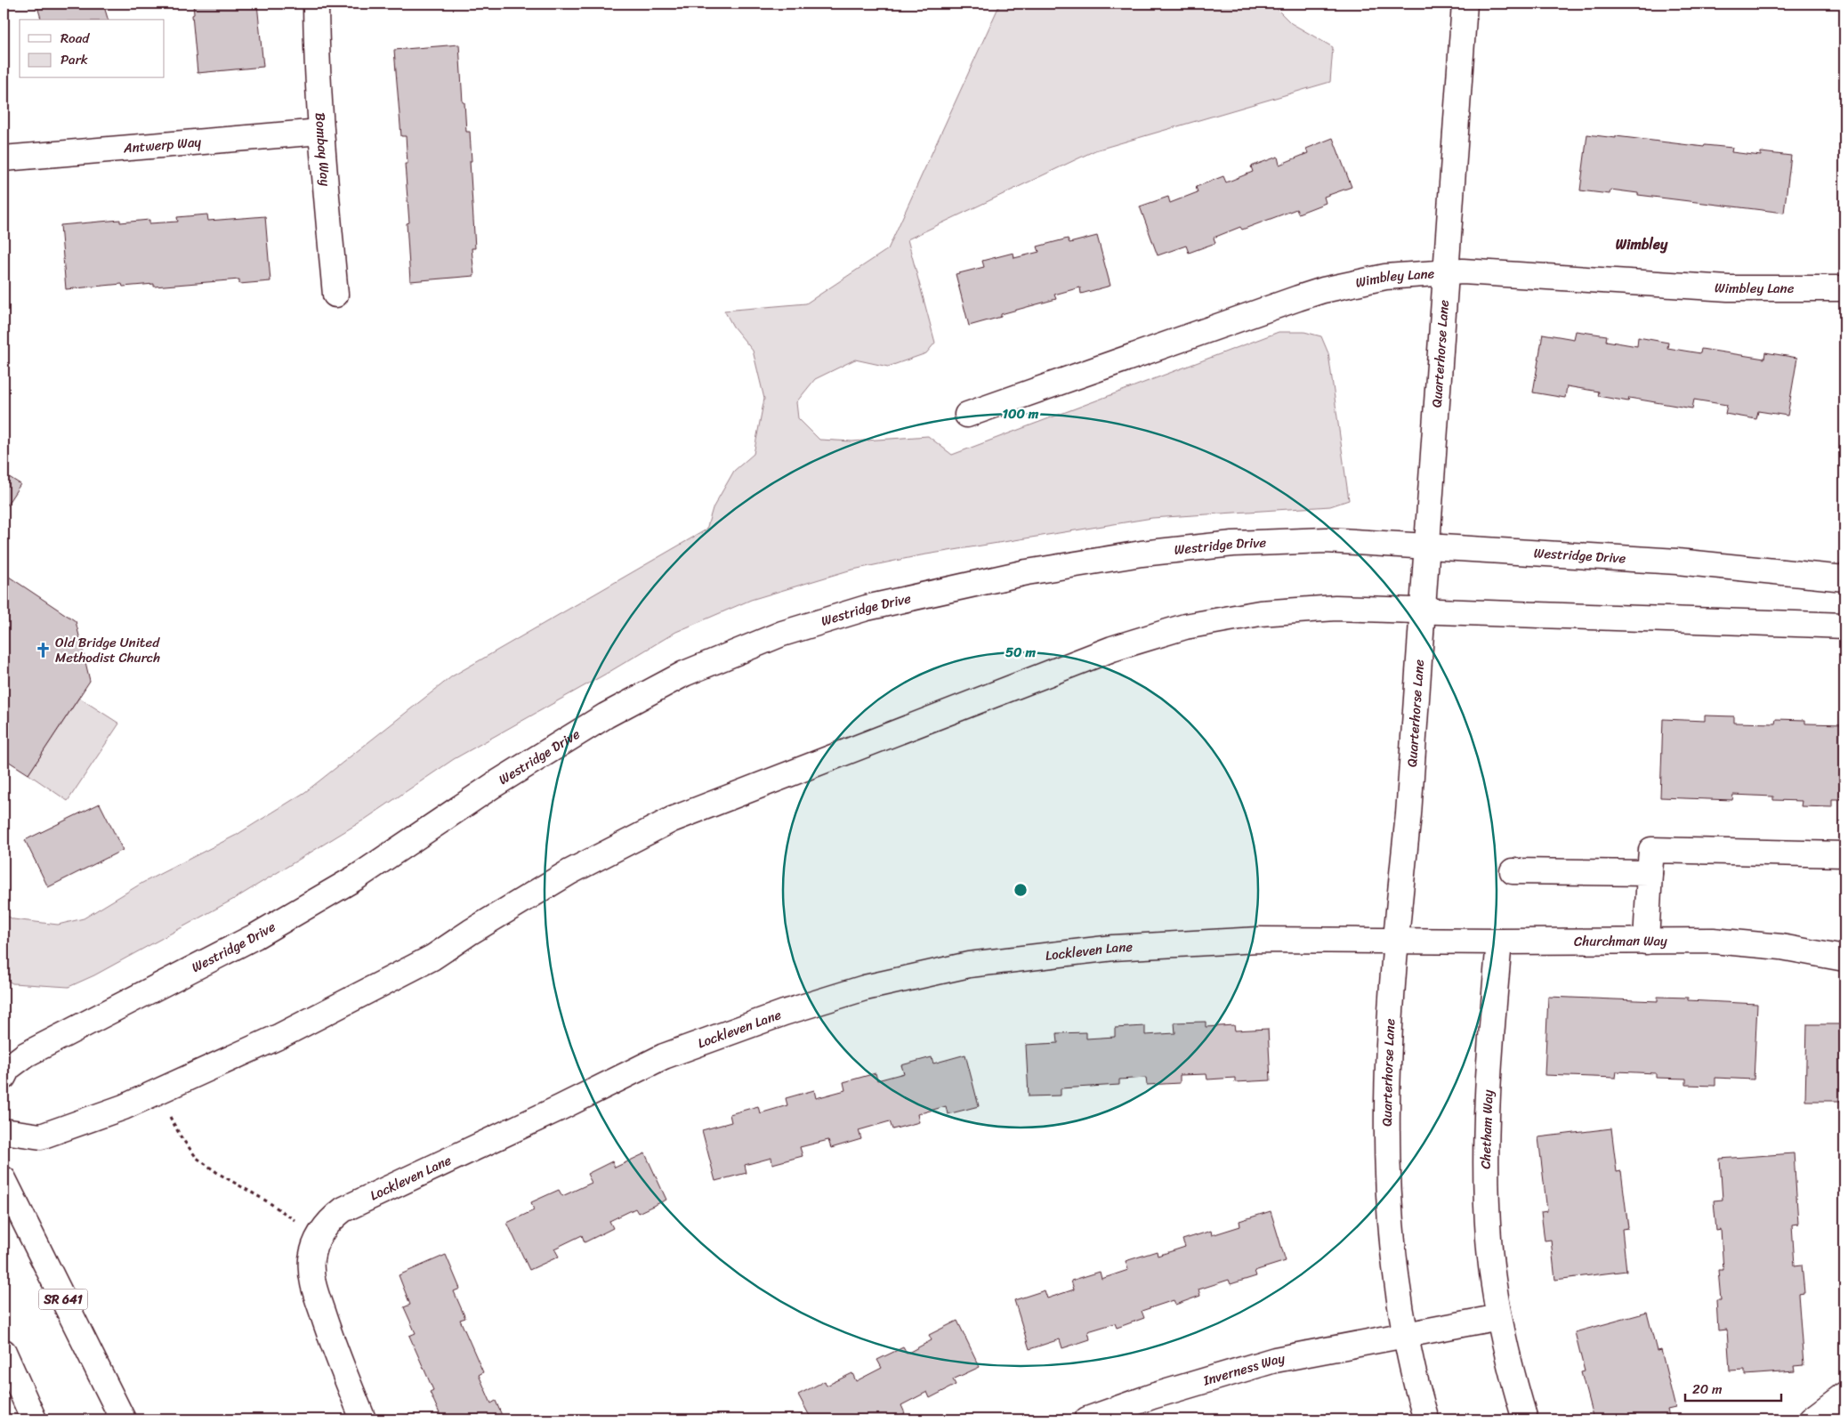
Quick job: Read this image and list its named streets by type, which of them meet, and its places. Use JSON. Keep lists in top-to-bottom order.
{
  "streets": {
    "street": [
      "Antwerp Way",
      "Bombay Way",
      "Wimbley Lane",
      "Quarterhorse Lane",
      "Westridge Drive",
      "Churchman Way",
      "Lockleven Lane",
      "Chetham Way",
      "SR 641",
      "Inverness Way"
    ]
  },
  "crossings": [
    ["Antwerp Way", "Bombay Way"],
    ["Wimbley Lane", "Quarterhorse Lane"],
    ["Quarterhorse Lane", "Westridge Drive"],
    ["Quarterhorse Lane", "Churchman Way"],
    ["Quarterhorse Lane", "Lockleven Lane"],
    ["Quarterhorse Lane", "Inverness Way"],
    ["Churchman Way", "Lockleven Lane"],
    ["Churchman Way", "Chetham Way"]
  ],
  "districts": ["Wimbley"],
  "places": {
    "church": ["Old Bridge United Methodist Church"]
  },
  "legend": ["Road", "Park"],
  "scale_bar": "20 m",
  "rings": ["100 m", "50 m"]
}
